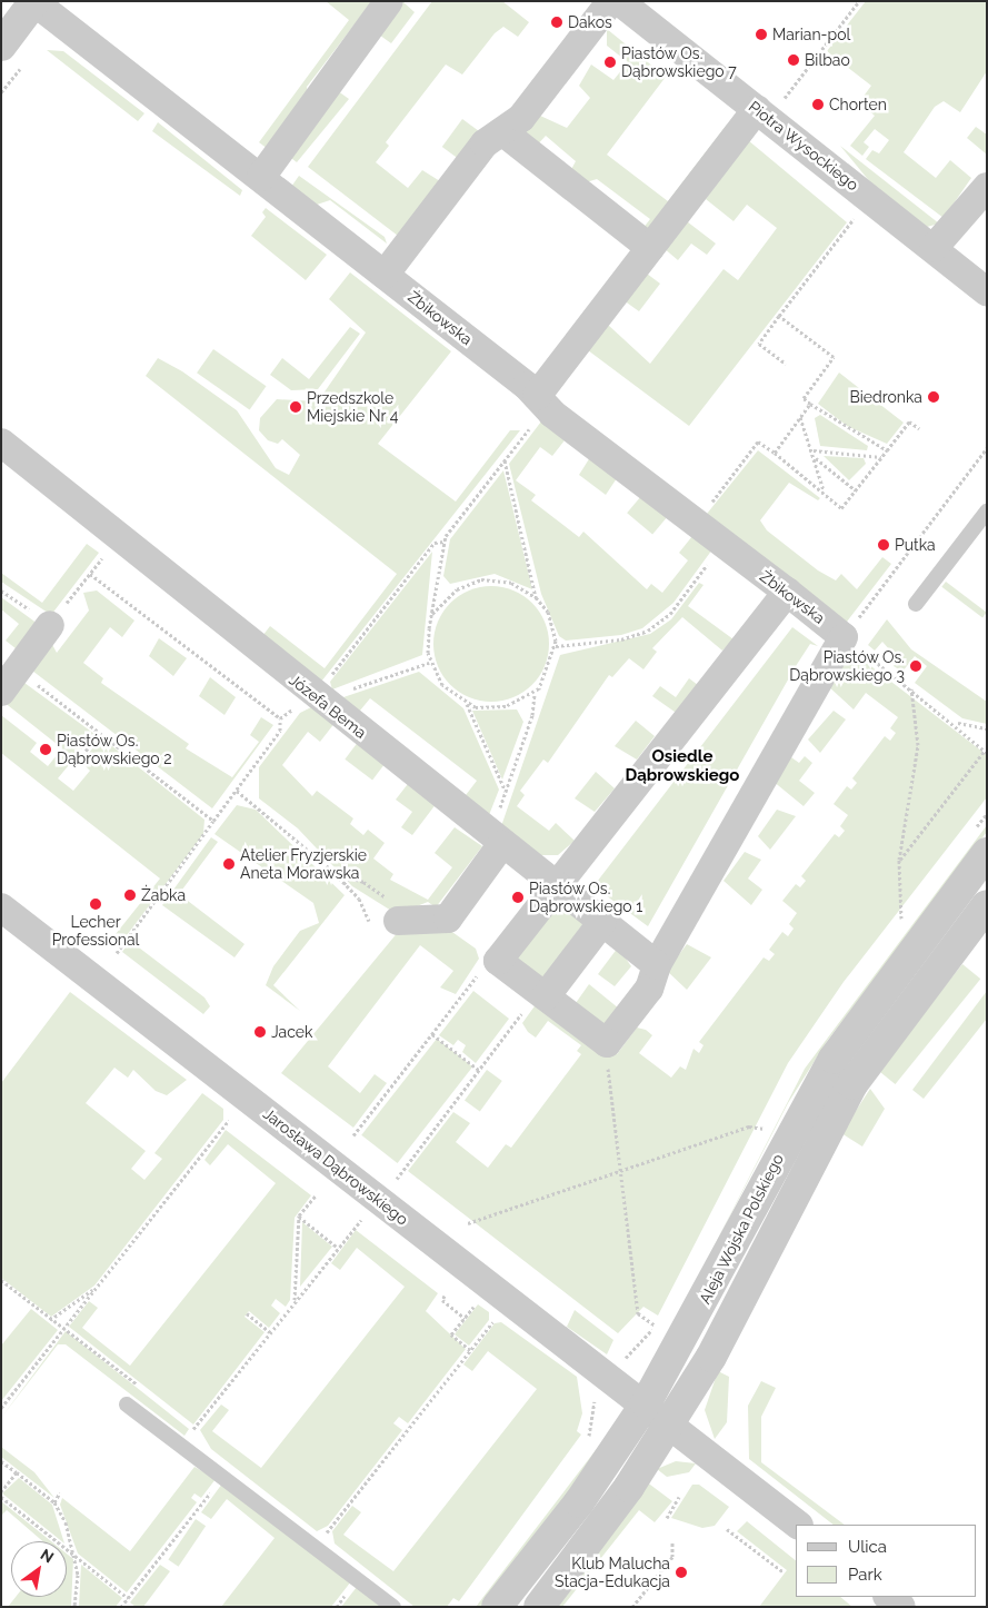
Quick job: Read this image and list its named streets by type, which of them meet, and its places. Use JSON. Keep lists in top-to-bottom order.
{
  "streets": {
    "street": [
      "Piotra Wysockiego",
      "Żbikowska",
      "Józefa Bema",
      "Jarosława Dąbrowskiego",
      "Aleja Wojska Polskiego"
    ]
  },
  "crossings": [
    ["Jarosława Dąbrowskiego", "Aleja Wojska Polskiego"]
  ],
  "districts": ["Osiedle Dąbrowskiego"],
  "places": [
    "Dakos",
    "Marian-pol",
    "Bilbao",
    "Piastów Os. Dąbrowskiego 7",
    "Chorten",
    "Biedronka",
    "Przedszkole Miejskie Nr 4",
    "Putka",
    "Piastów Os. Dąbrowskiego 3",
    "Piastów Os. Dąbrowskiego 2",
    "Atelier Fryzjerskie Aneta Morawska",
    "Żabka",
    "Piastów Os. Dąbrowskiego 1",
    "Lecher Professional",
    "Jacek",
    "Klub Malucha Stacja-Edukacja"
  ],
  "legend": ["Ulica", "Park"],
  "north": "top right"
}
